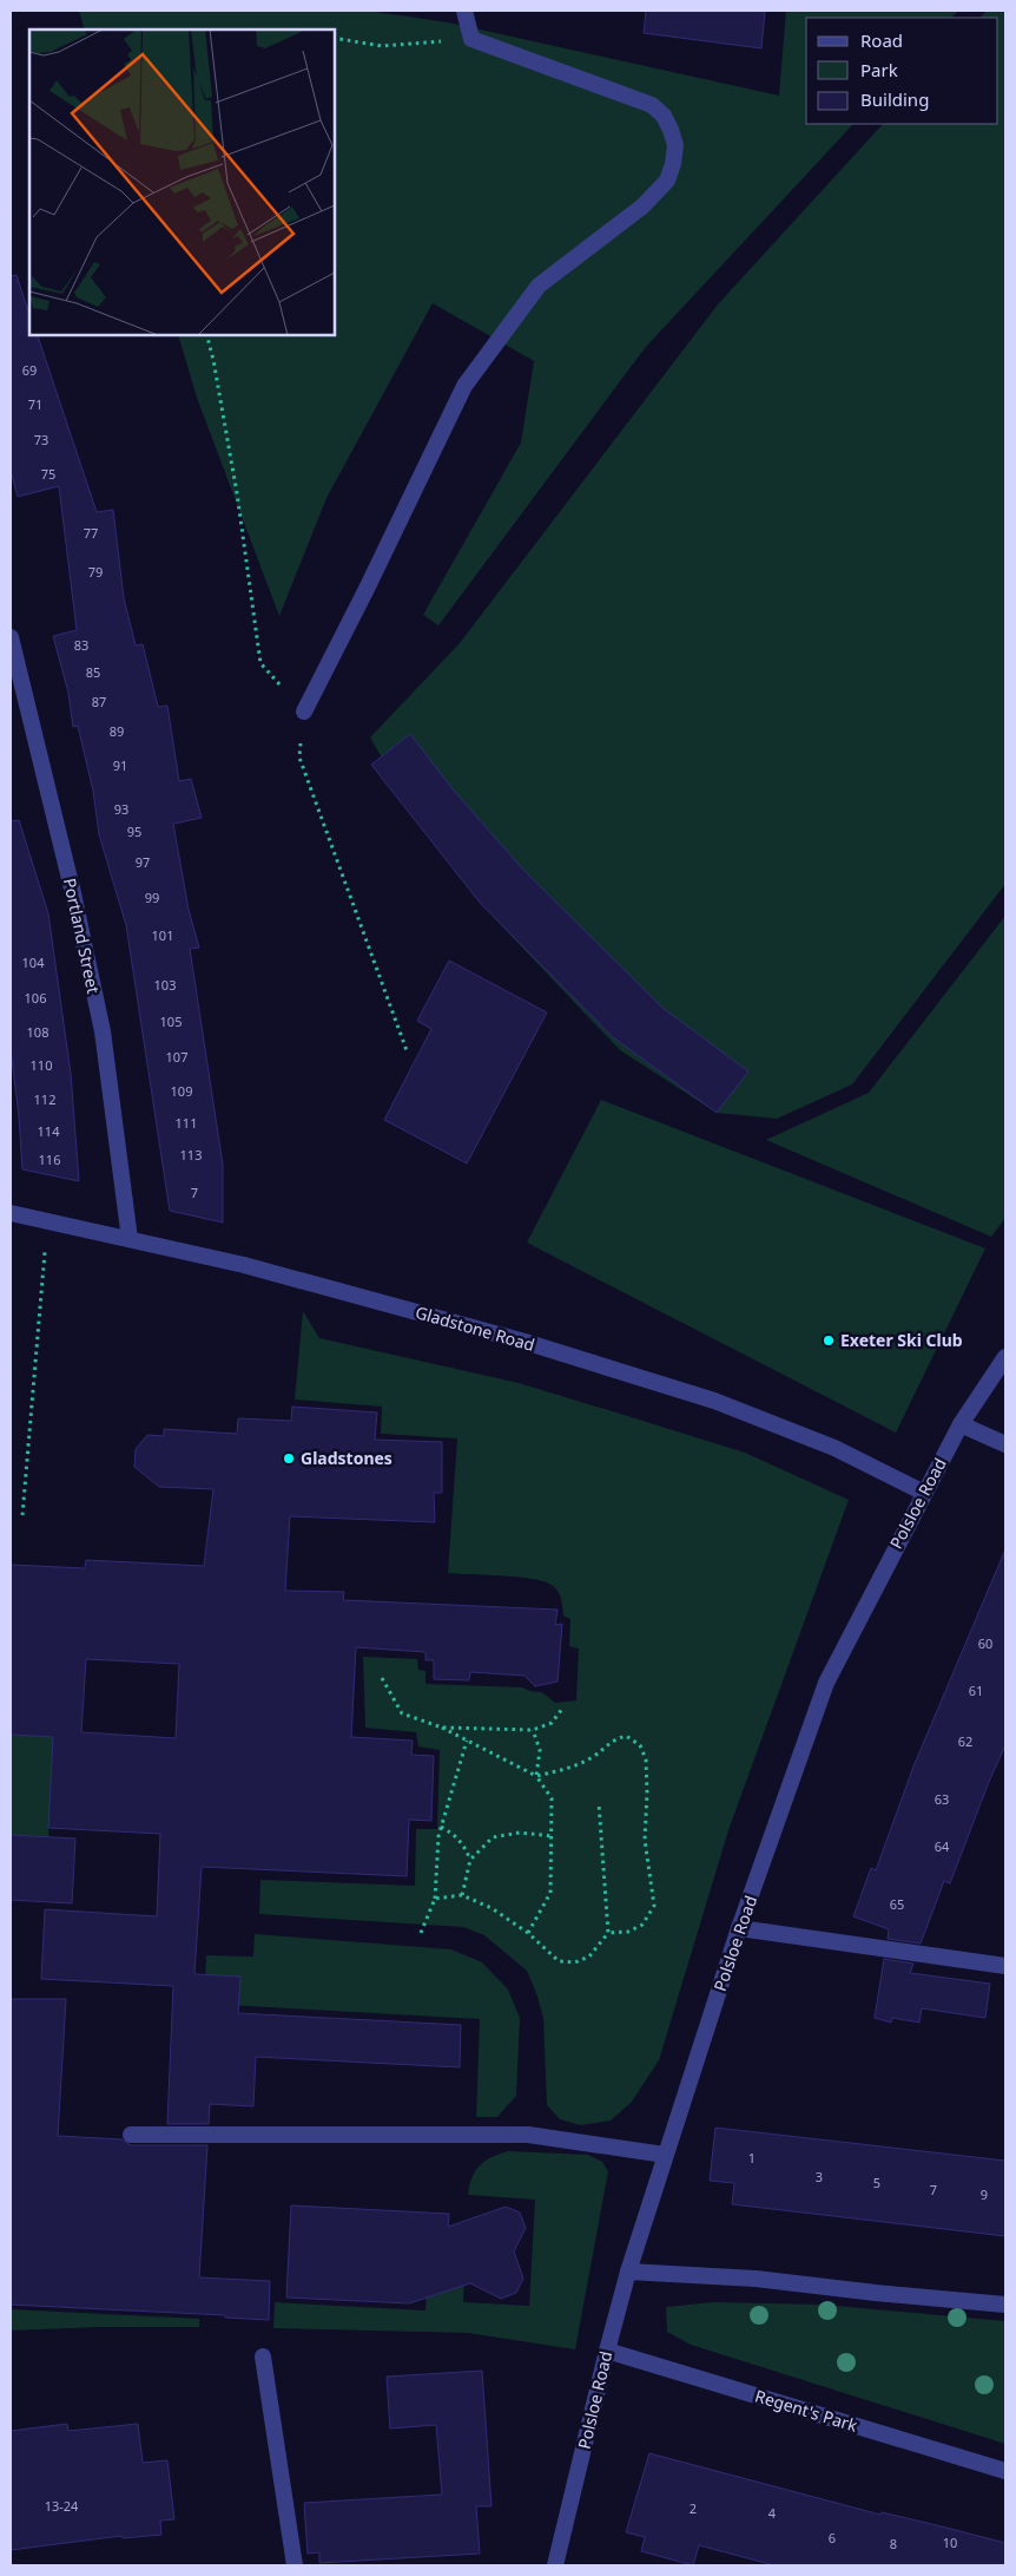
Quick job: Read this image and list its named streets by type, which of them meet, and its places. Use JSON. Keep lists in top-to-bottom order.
{
  "streets": {
    "street": [
      "Portland Street",
      "Gladstone Road",
      "Polsloe Road",
      "Regent's Park"
    ]
  },
  "crossings": [
    ["Portland Street", "Gladstone Road"],
    ["Gladstone Road", "Polsloe Road"],
    ["Polsloe Road", "Regent's Park"]
  ],
  "places": ["Exeter Ski Club", "Gladstones"],
  "house_numbers": [
    "69",
    "71",
    "73",
    "75",
    "77",
    "79",
    "83",
    "85",
    "87",
    "89",
    "91",
    "93",
    "95",
    "97",
    "99",
    "101",
    "104",
    "103",
    "106",
    "105",
    "108",
    "107",
    "110",
    "109",
    "112",
    "111",
    "114",
    "113",
    "116",
    "7",
    "60",
    "61",
    "62",
    "63",
    "64",
    "65",
    "1",
    "3",
    "5",
    "7",
    "9",
    "13-24",
    "2",
    "4",
    "6",
    "10",
    "8"
  ],
  "legend": ["Road", "Park", "Building"]
}
